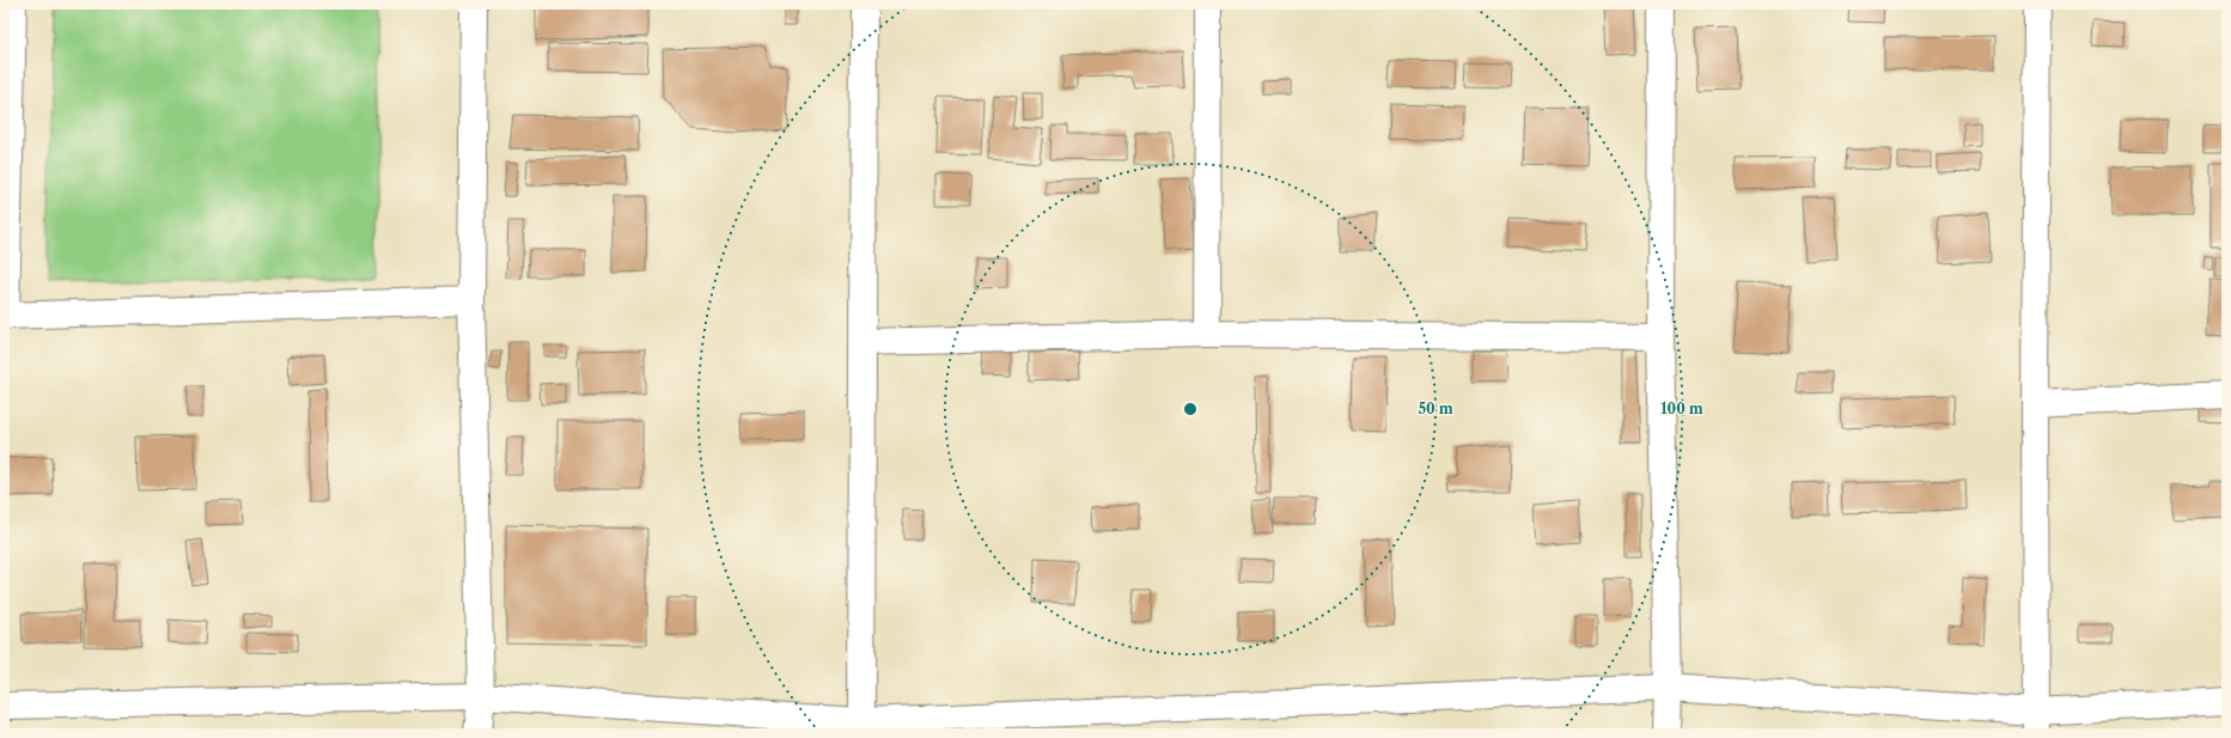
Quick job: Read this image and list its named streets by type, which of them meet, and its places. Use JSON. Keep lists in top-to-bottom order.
{
  "rings": ["50 m", "100 m"]
}
